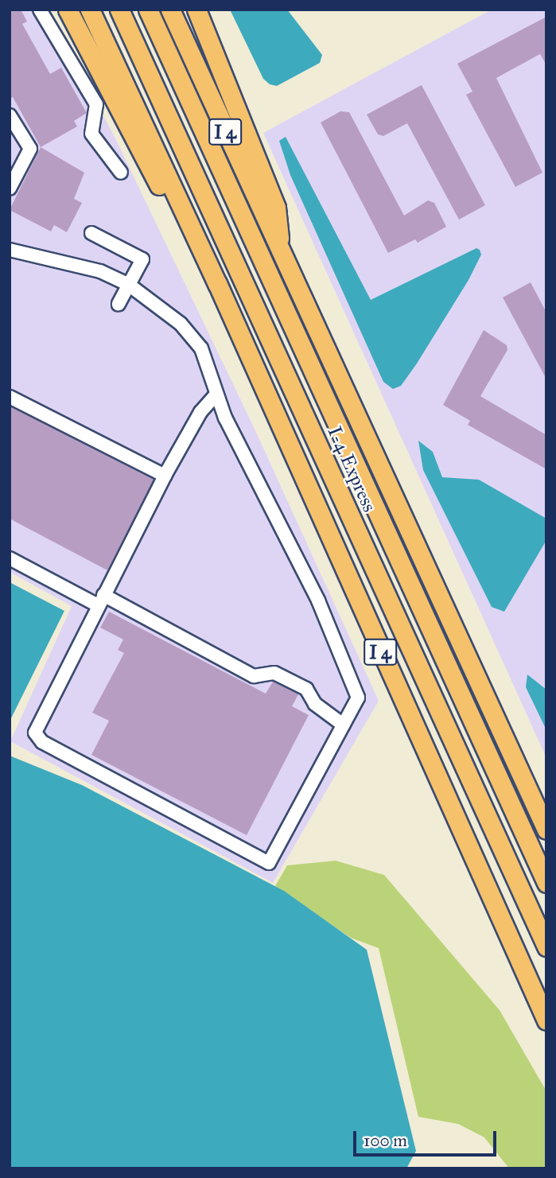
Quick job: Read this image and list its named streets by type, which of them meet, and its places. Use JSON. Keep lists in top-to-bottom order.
{
  "streets": {
    "highway": ["I 4", "I-4 Express"]
  },
  "scale_bar": "100 m"
}
